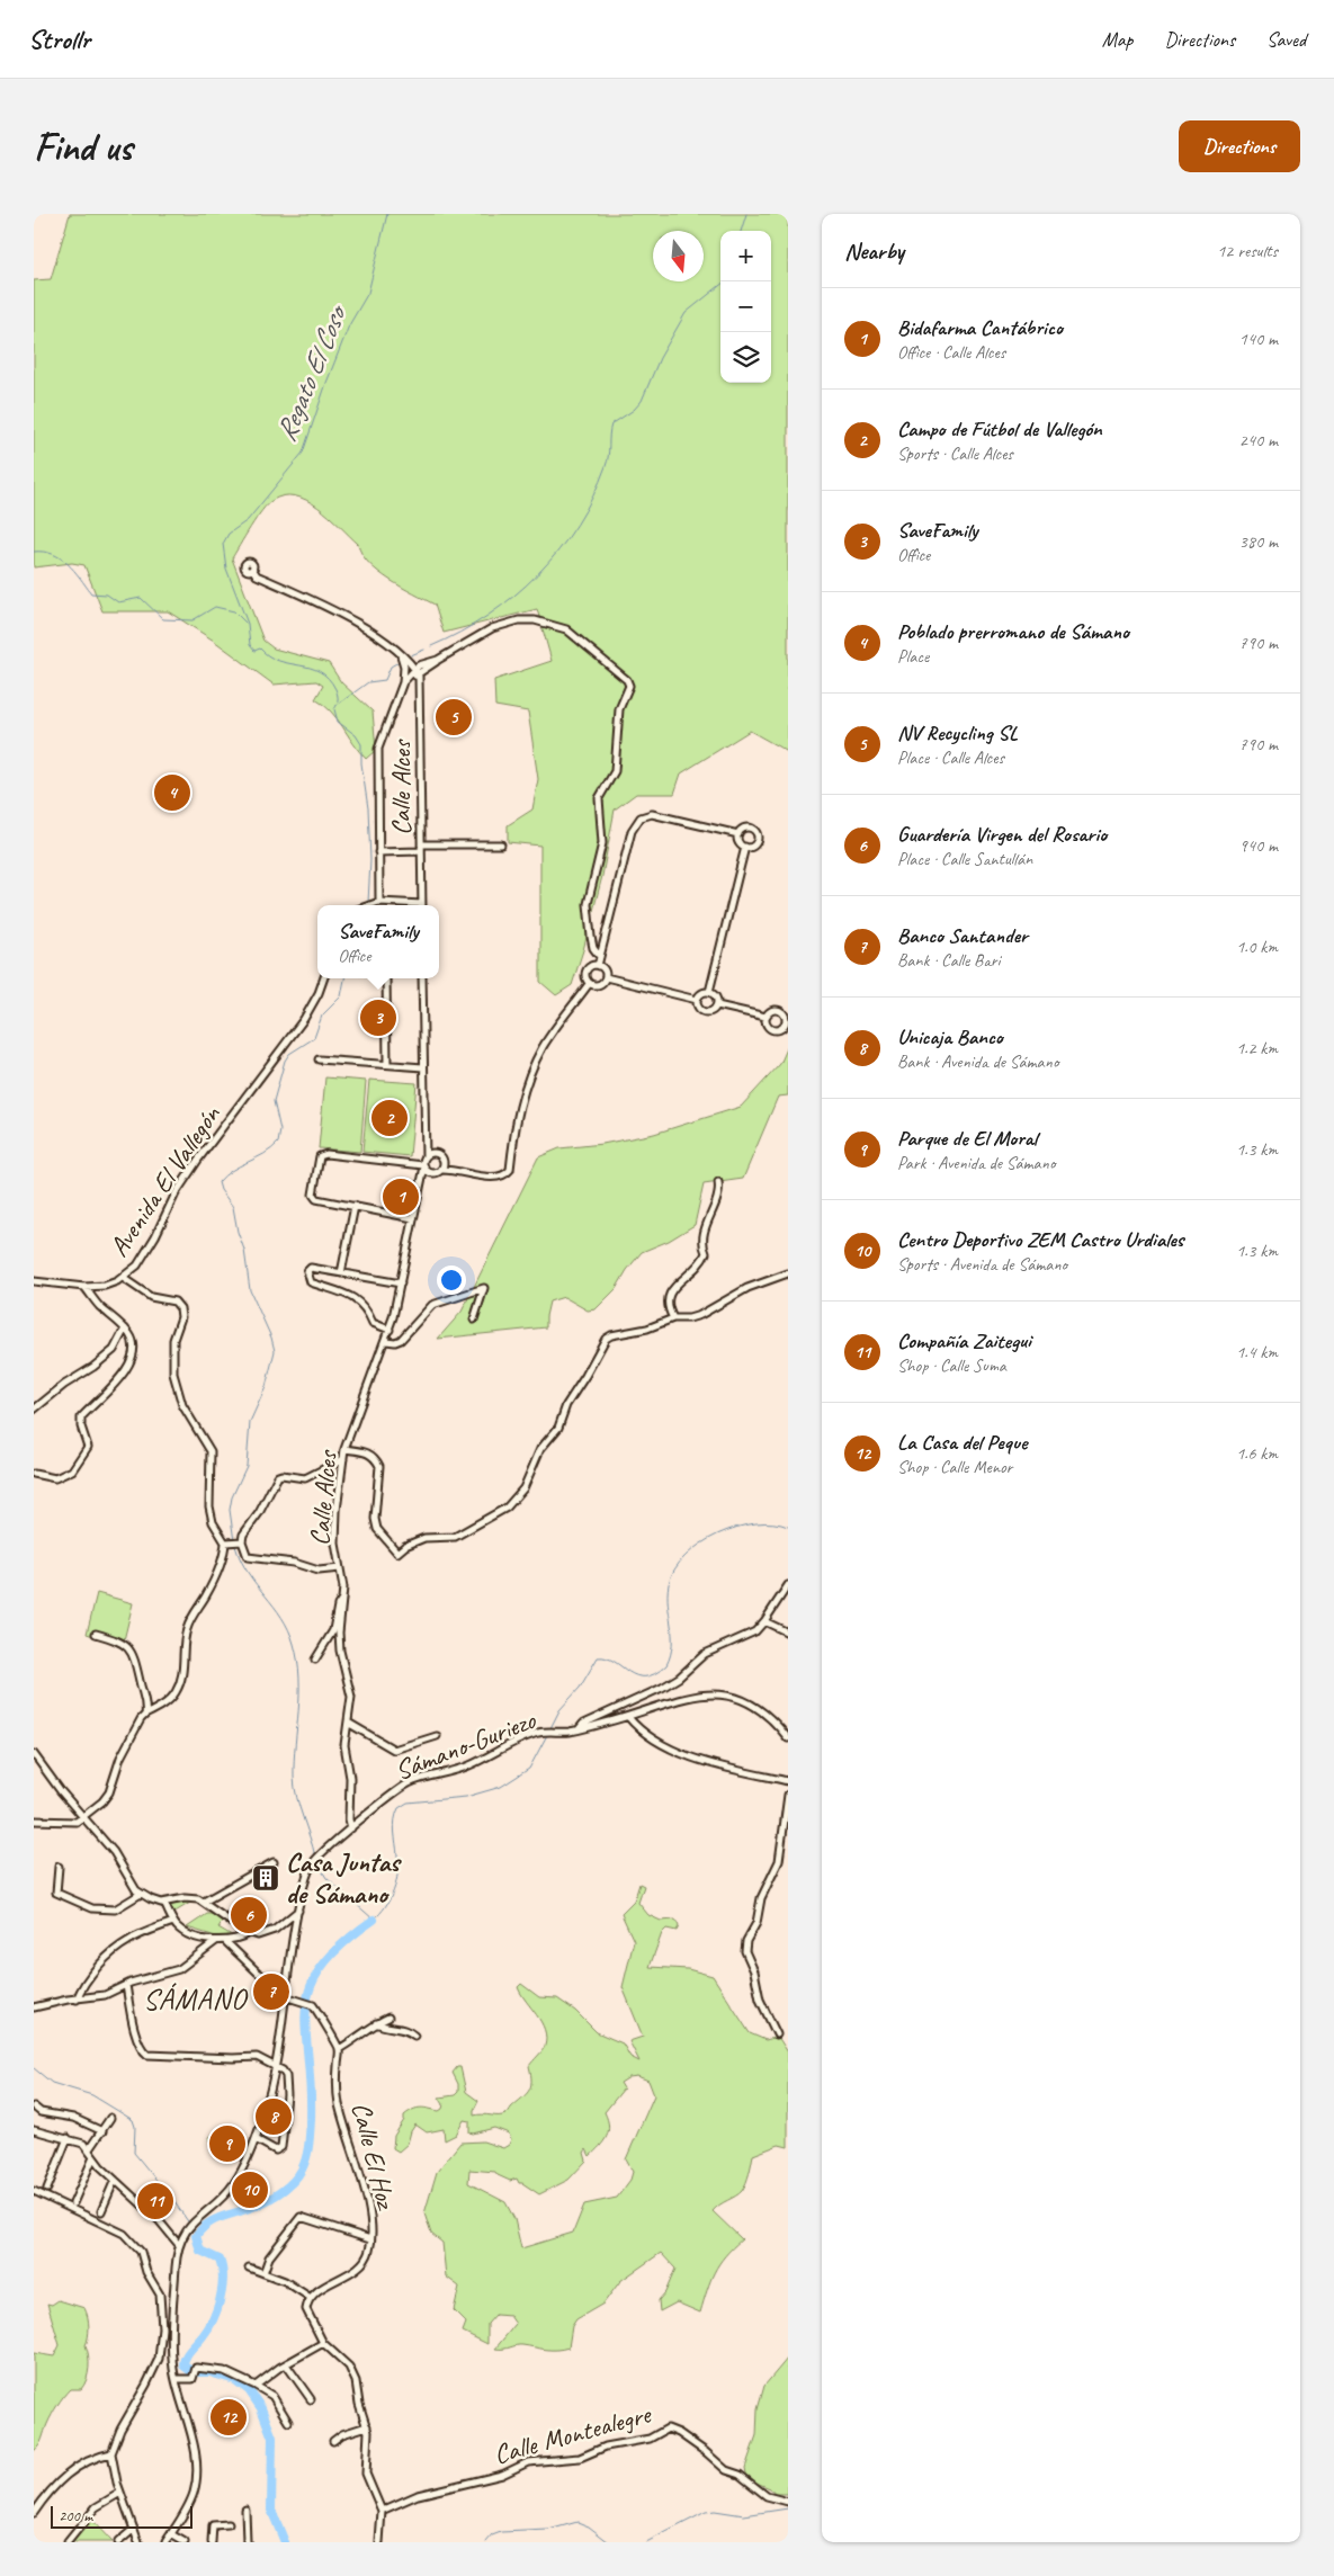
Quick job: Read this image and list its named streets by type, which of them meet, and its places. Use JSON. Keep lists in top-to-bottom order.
{
  "streets": {
    "street": [
      "Calle Alces",
      "Avenida El Vallegón",
      "Sámano-Guriezo",
      "Calle El Hoz",
      "Calle Montealegre"
    ]
  },
  "crossings": [
    ["Calle Alces", "Sámano-Guriezo"]
  ],
  "districts": ["SÁMANO"],
  "water": ["Regato El Coso"],
  "places": {
    "building": ["Casa Juntas de Sámano"]
  },
  "scale_bar": "200 m",
  "north": "bottom",
  "page": {
    "header": "Strollr",
    "nav": ["Map", "Directions", "Saved"],
    "buttons": "Directions",
    "title": "Find us",
    "heading": ["Nearby", "12 results"],
    "map_buttons": ["+", "−"],
    "list": [
      {
        "mark": "1",
        "name": "Bidafarma Cantábrico",
        "note": "Office · Calle Alces",
        "value": "140 m"
      },
      {
        "mark": "2",
        "name": "Campo de Fútbol de Vallegón",
        "note": "Sports · Calle Alces",
        "value": "240 m"
      },
      {
        "mark": "3",
        "name": "SaveFamily",
        "note": "Office",
        "value": "380 m"
      },
      {
        "mark": "4",
        "name": "Poblado prerromano de Sámano",
        "note": "Place",
        "value": "790 m"
      },
      {
        "mark": "5",
        "name": "NV Recycling SL",
        "note": "Place · Calle Alces",
        "value": "790 m"
      },
      {
        "mark": "6",
        "name": "Guardería Virgen del Rosario",
        "note": "Place · Calle Santullán",
        "value": "940 m"
      },
      {
        "mark": "7",
        "name": "Banco Santander",
        "note": "Bank · Calle Bari",
        "value": "1.0 km"
      },
      {
        "mark": "8",
        "name": "Unicaja Banco",
        "note": "Bank · Avenida de Sámano",
        "value": "1.2 km"
      },
      {
        "mark": "9",
        "name": "Parque de El Moral",
        "note": "Park · Avenida de Sámano",
        "value": "1.3 km"
      },
      {
        "mark": "10",
        "name": "Centro Deportivo ZEM Castro Urdiales",
        "note": "Sports · Avenida de Sámano",
        "value": "1.3 km"
      },
      {
        "mark": "11",
        "name": "Compañía Zaitegui",
        "note": "Shop · Calle Suma",
        "value": "1.4 km"
      },
      {
        "mark": "12",
        "name": "La Casa del Peque",
        "note": "Shop · Calle Menor",
        "value": "1.6 km"
      }
    ],
    "pins": [
      "5",
      "4",
      "3",
      "2",
      "1",
      "6",
      "7",
      "8",
      "9",
      "10",
      "11",
      "12"
    ],
    "popup": ["SaveFamily", "Office"],
    "scale": "200 m"
  }
}
